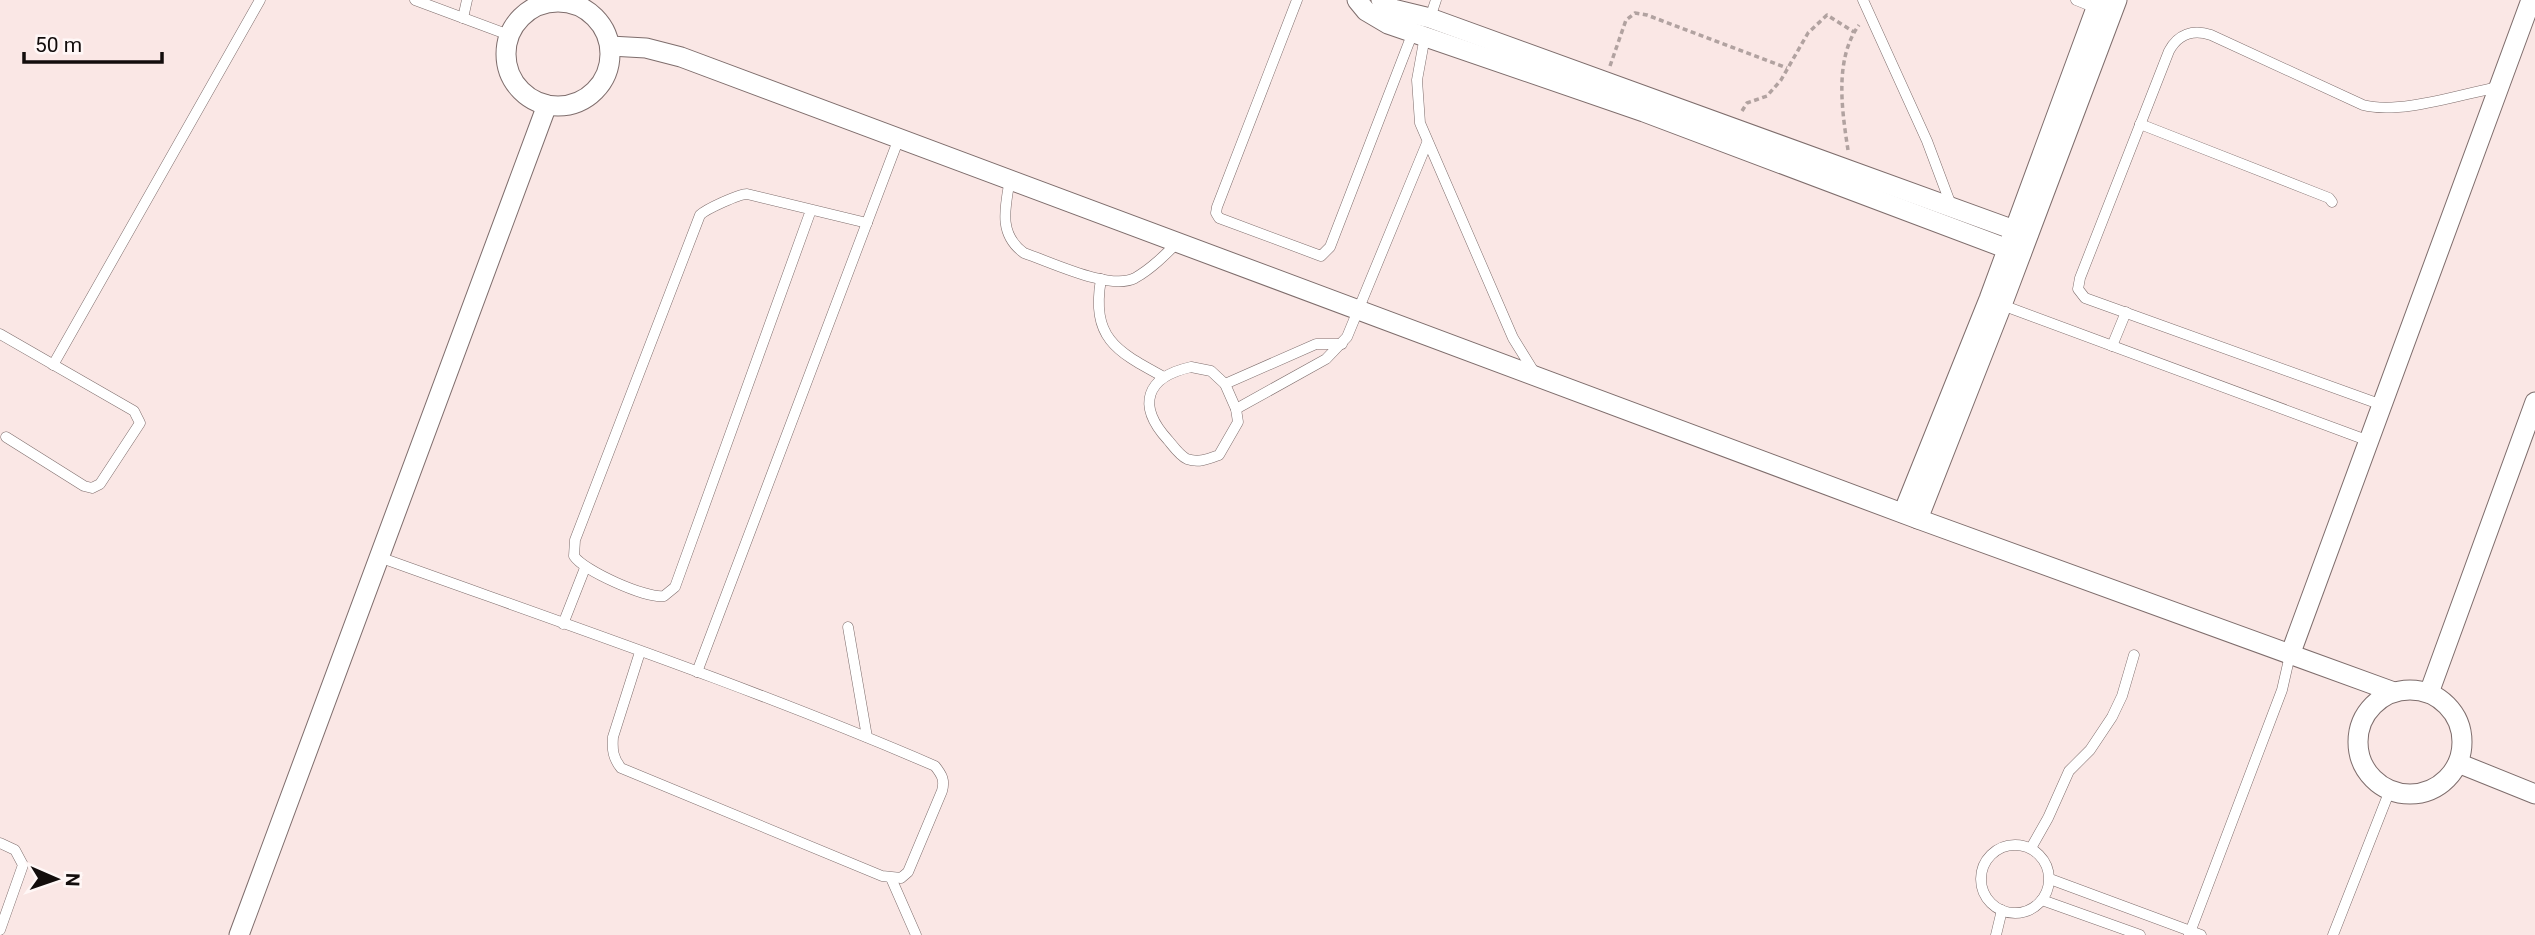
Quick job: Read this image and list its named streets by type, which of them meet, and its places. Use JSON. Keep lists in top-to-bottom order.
{
  "scale_bar": "50 m",
  "north": "right"
}
